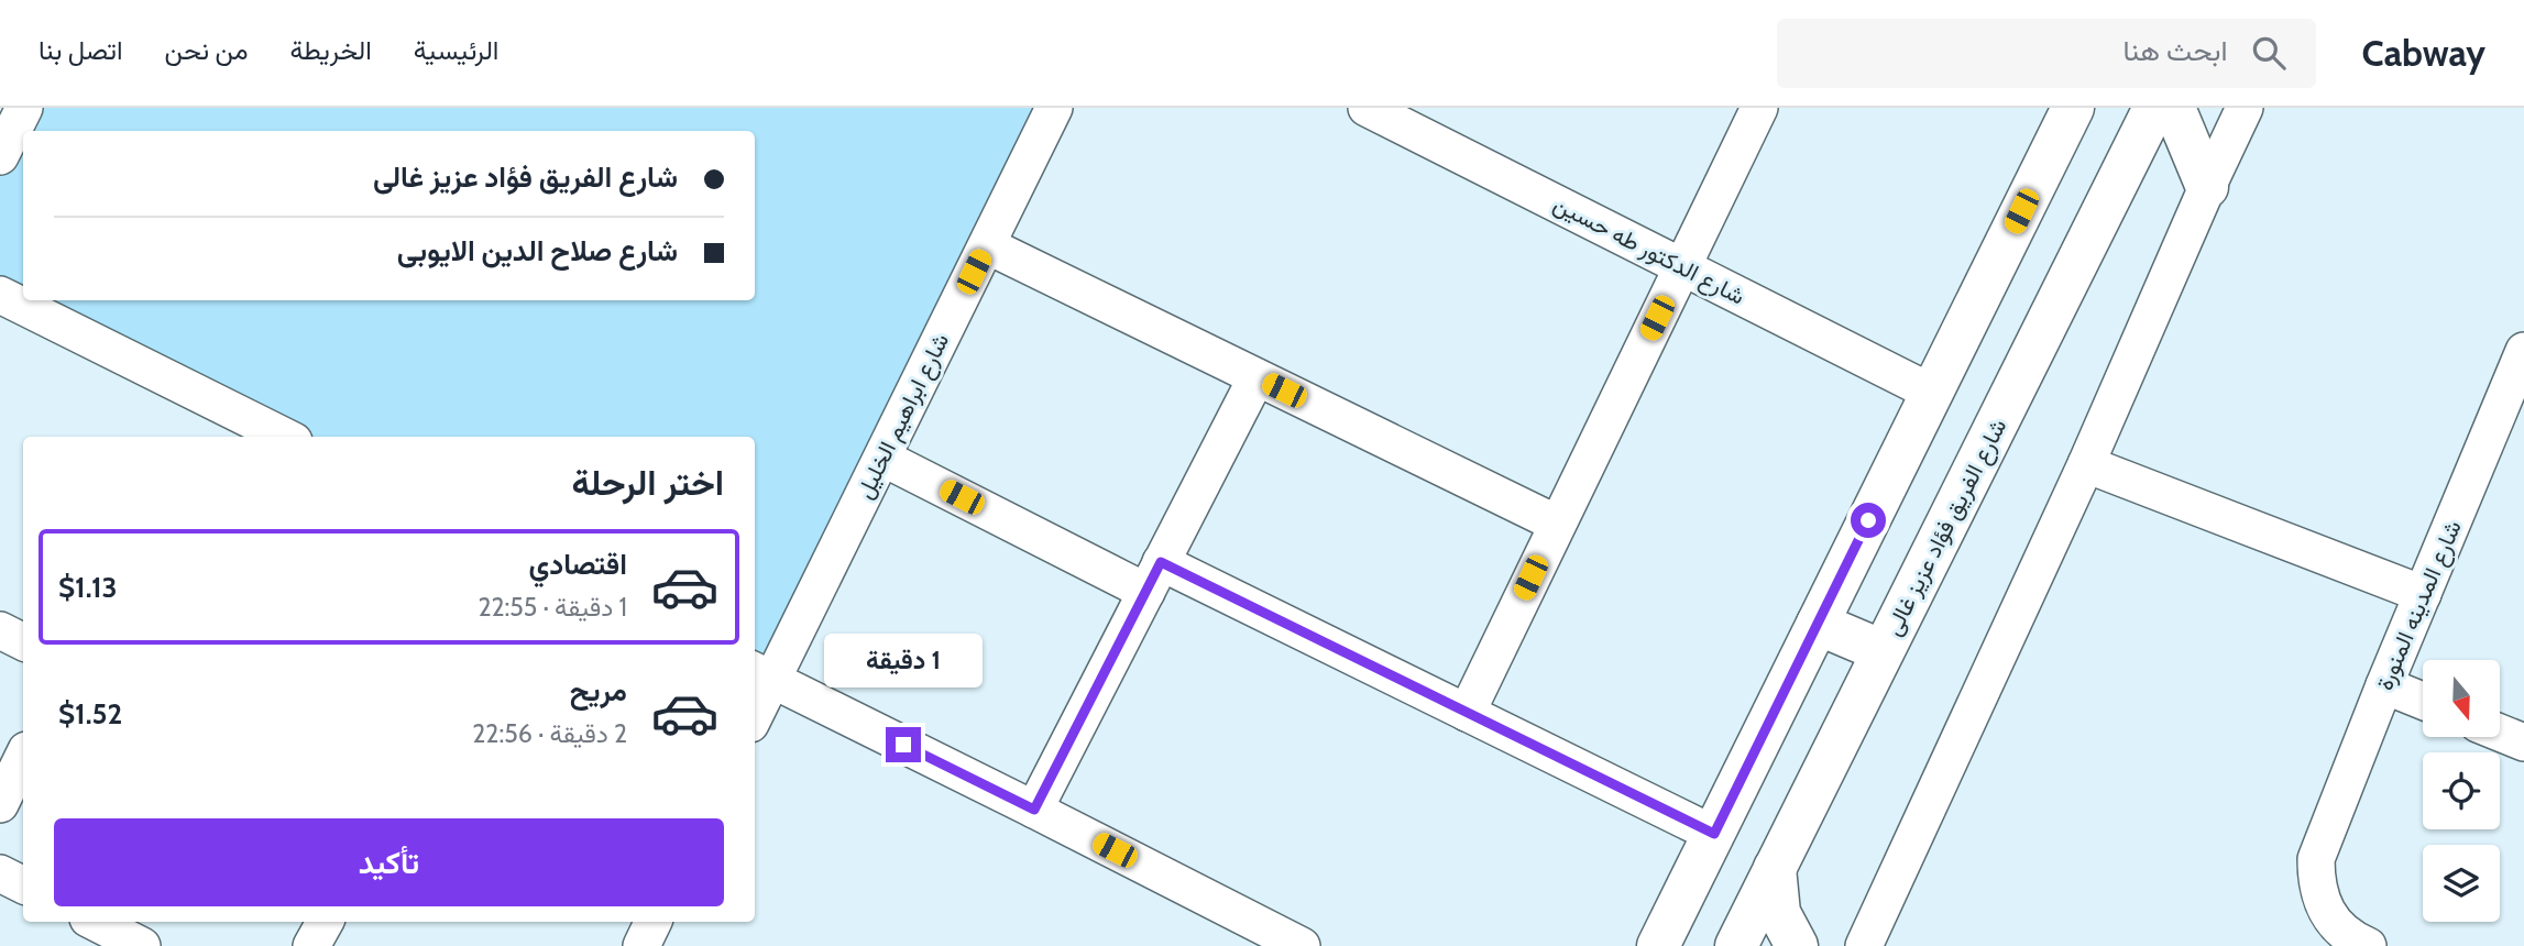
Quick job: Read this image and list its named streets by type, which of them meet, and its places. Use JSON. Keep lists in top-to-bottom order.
{
  "streets": {
    "street": [
      "شارع الدكتور طه حسين",
      "شارع ابراهيم الخليل",
      "شارع الفريق فؤاد عزيز غالى",
      "شارع المدينه المنورة"
    ]
  },
  "north": "bottom",
  "page": {
    "header": "Cabway",
    "search": "ابحث هنا",
    "nav": [
      "الرئيسية",
      "الخريطة",
      "من نحن",
      "اتصل بنا"
    ],
    "banner": ["شارع الفريق فؤاد عزيز غالى", "شارع صلاح الدين الايوبى"],
    "heading": "اختر الرحلة",
    "list": [
      {
        "name": "اقتصادي",
        "note": "1 دقيقة · 22:55",
        "value": "$1.13"
      },
      {
        "name": "مريح",
        "note": "2 دقيقة · 22:56",
        "value": "$1.52"
      }
    ],
    "bubble": "1 دقيقة",
    "buttons": "تأكيد"
  }
}
